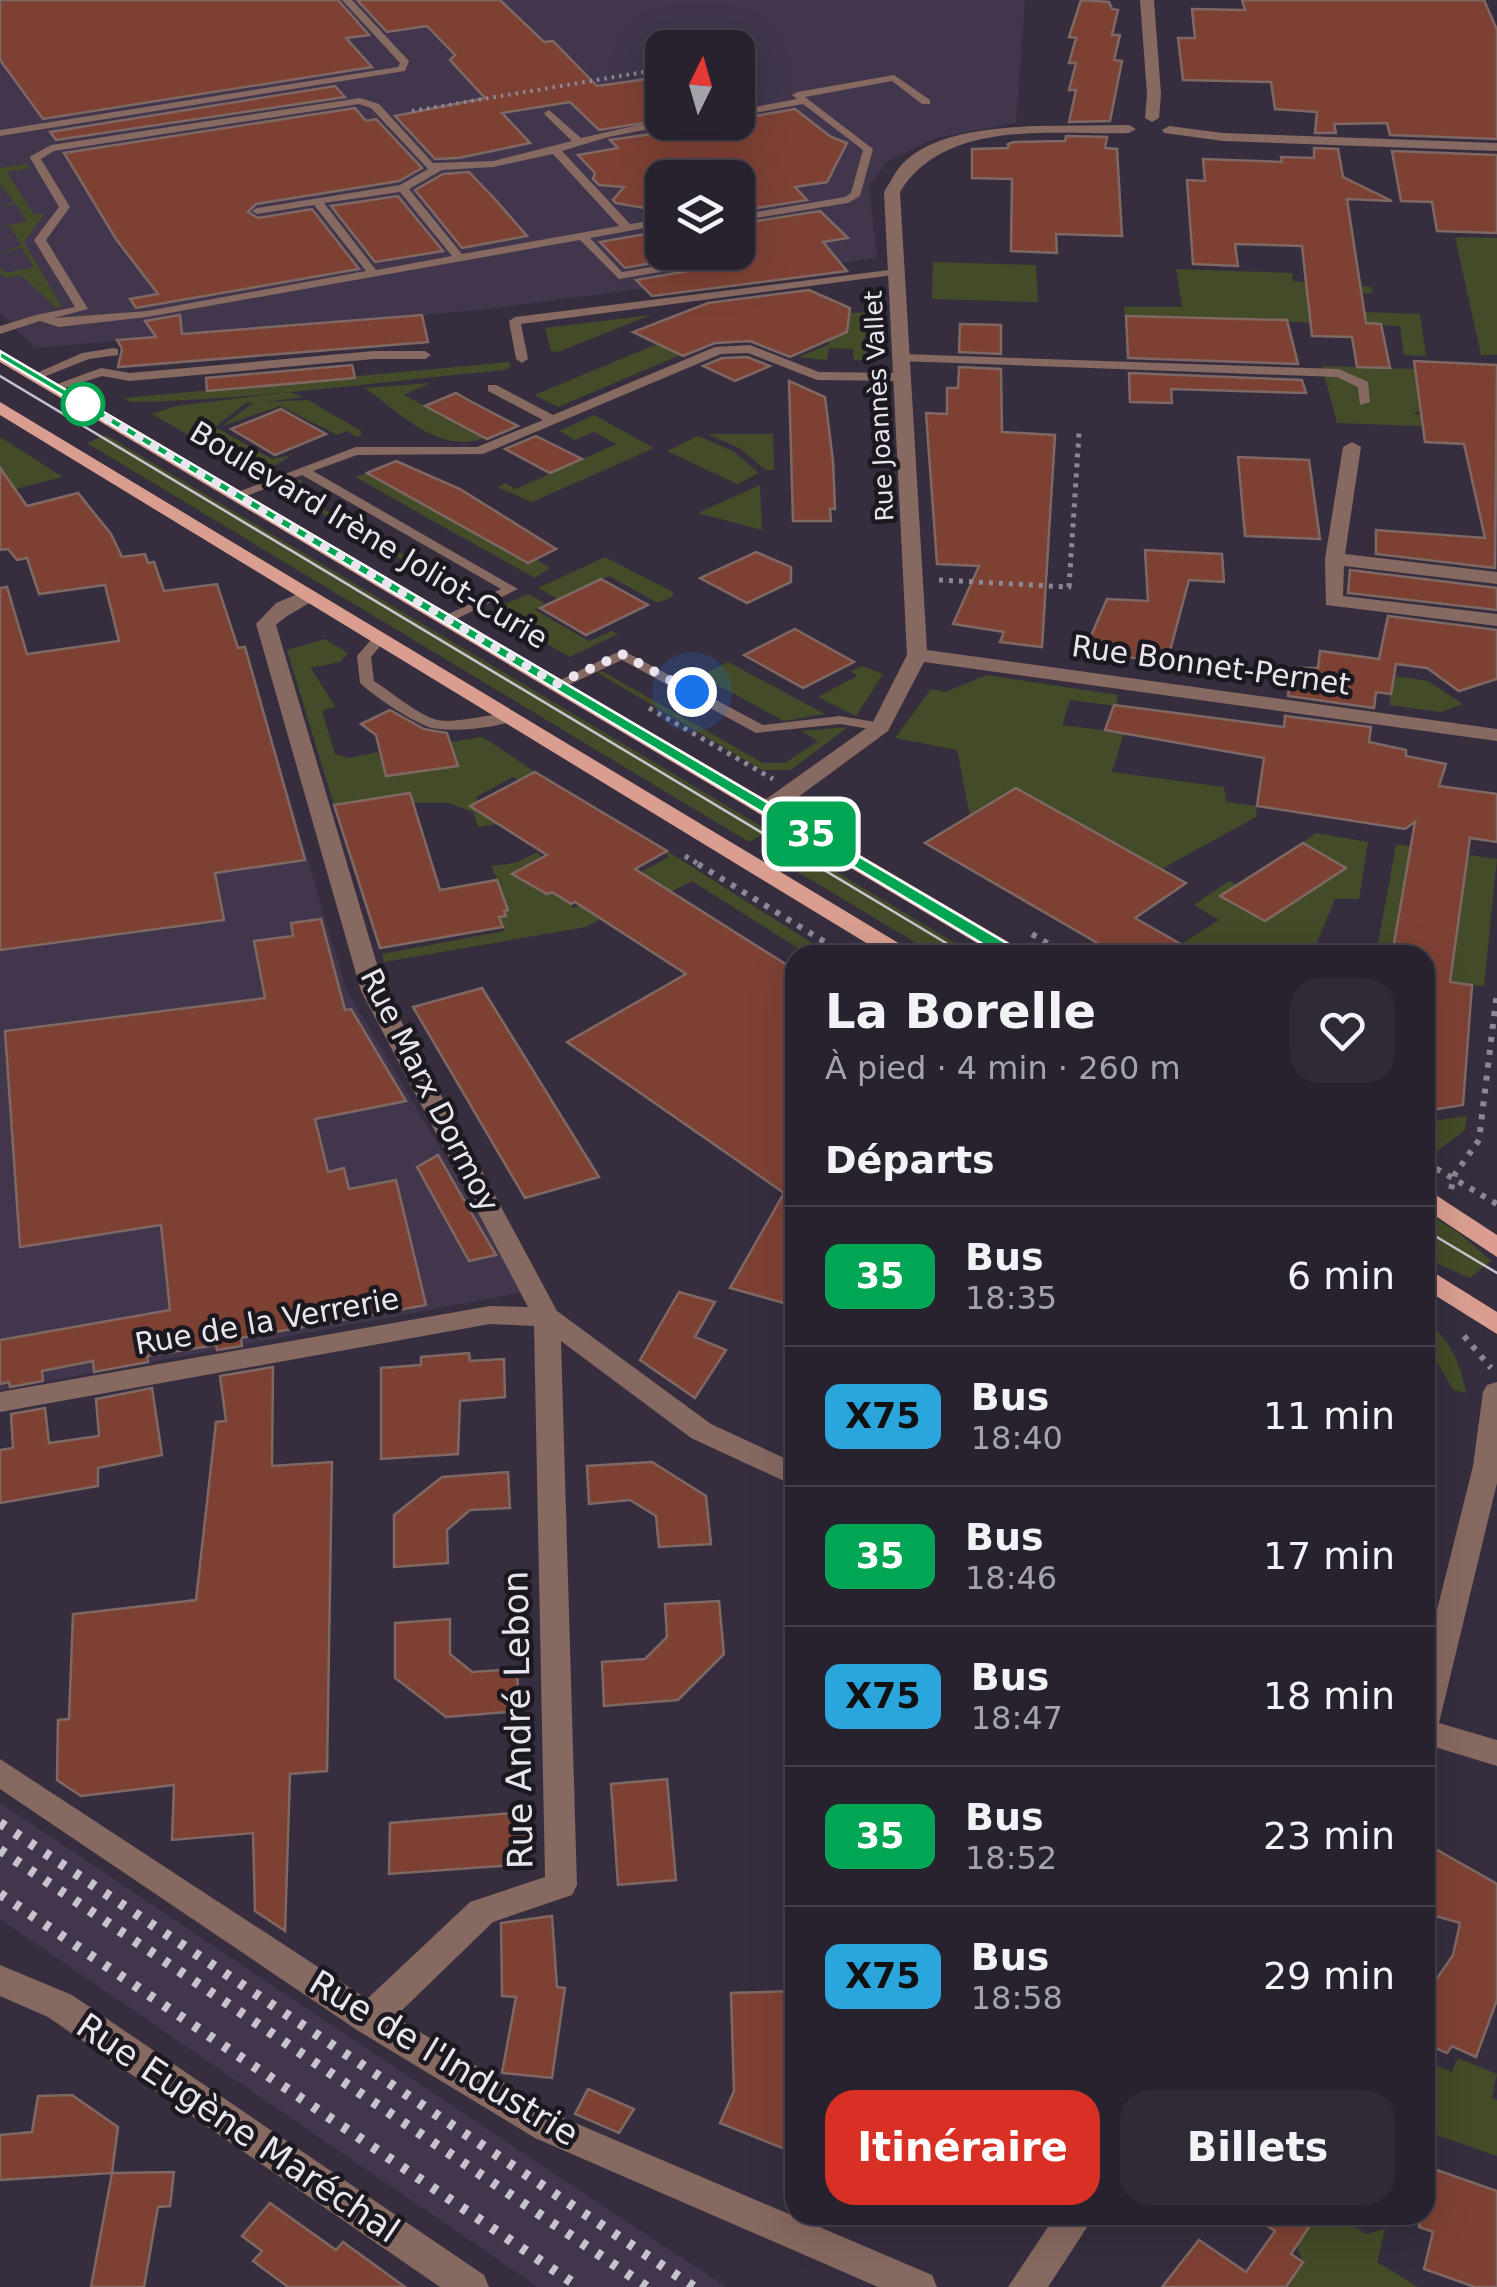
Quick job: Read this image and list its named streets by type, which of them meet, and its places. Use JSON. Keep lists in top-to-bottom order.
{
  "streets": {
    "main road": ["Boulevard Irène Joliot-Curie"],
    "street": [
      "Rue Joannès Vallet",
      "Rue Bonnet-Pernet",
      "Rue Marx Dormoy",
      "Rue de la Verrerie",
      "Rue André Lebon",
      "Rue de l'Industrie",
      "Rue Eugène Maréchal"
    ]
  },
  "crossings": [
    ["Rue Joannès Vallet", "Boulevard Irène Joliot-Curie"],
    ["Rue Joannès Vallet", "Rue Bonnet-Pernet"],
    ["Rue Marx Dormoy", "Rue de la Verrerie"],
    ["Rue Marx Dormoy", "Rue André Lebon"],
    ["Rue de la Verrerie", "Rue André Lebon"],
    ["Rue André Lebon", "Rue de l'Industrie"]
  ],
  "lines": ["bus line 35"],
  "north": "top",
  "page": {
    "on_map": "35",
    "heading": [
      ["La Borelle", "À pied · 4 min · 260 m"],
      "Départs"
    ],
    "list": [
      {
        "mark": "35",
        "name": "Bus",
        "note": "18:35",
        "value": "6 min"
      },
      {
        "mark": "X75",
        "name": "Bus",
        "note": "18:40",
        "value": "11 min"
      },
      {
        "mark": "35",
        "name": "Bus",
        "note": "18:46",
        "value": "17 min"
      },
      {
        "mark": "X75",
        "name": "Bus",
        "note": "18:47",
        "value": "18 min"
      },
      {
        "mark": "35",
        "name": "Bus",
        "note": "18:52",
        "value": "23 min"
      },
      {
        "mark": "X75",
        "name": "Bus",
        "note": "18:58",
        "value": "29 min"
      }
    ],
    "buttons": ["Itinéraire", "Billets"]
  }
}
